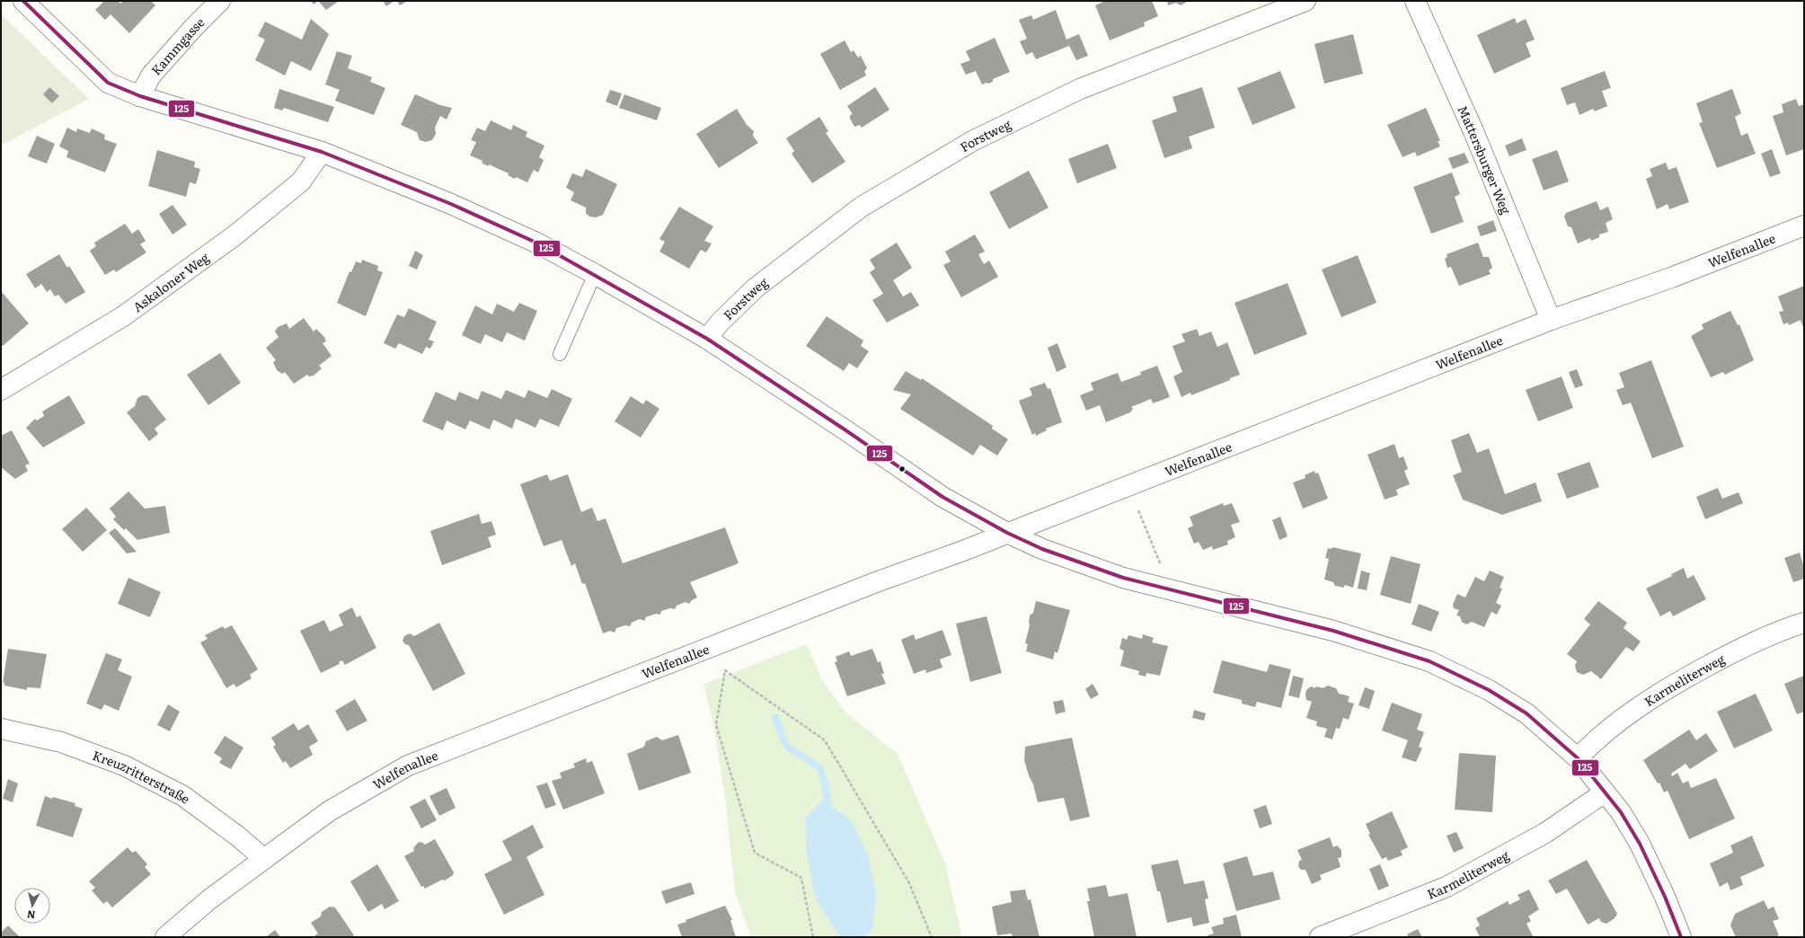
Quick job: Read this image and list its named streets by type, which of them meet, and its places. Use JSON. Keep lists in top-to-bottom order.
{
  "streets": {
    "street": [
      "Kammgasse",
      "Forstweg",
      "Mattersburger Weg",
      "Welfenallee",
      "Askaloner Weg",
      "Karmeliterweg",
      "Kreuzritterstraße"
    ]
  },
  "crossings": [
    ["Mattersburger Weg", "Welfenallee"],
    ["Welfenallee", "Kreuzritterstraße"]
  ],
  "lines": ["transit line 125"],
  "north": "bottom"
}
